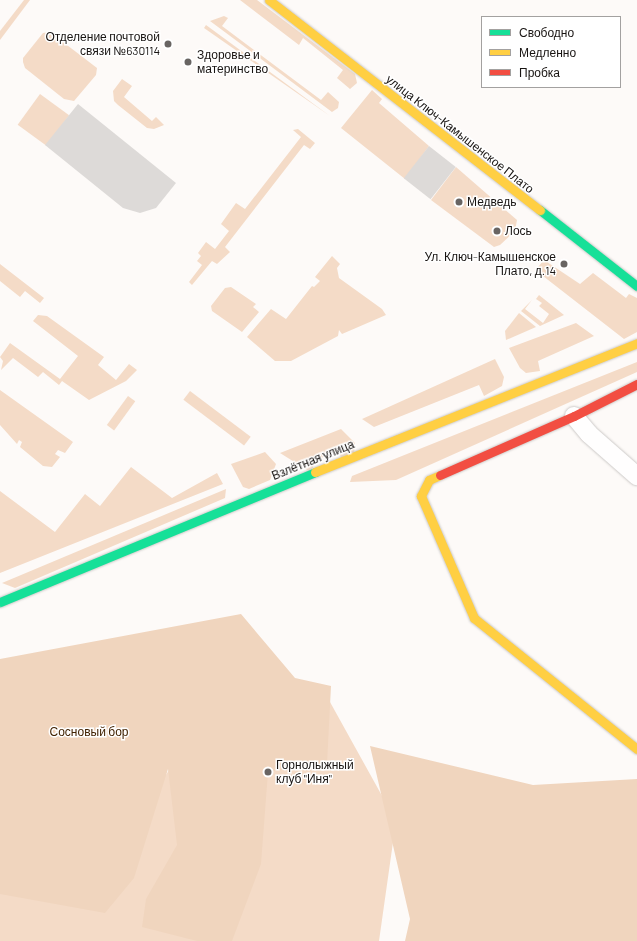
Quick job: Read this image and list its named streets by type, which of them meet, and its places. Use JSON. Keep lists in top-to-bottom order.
{
  "streets": {
    "street": ["улица Ключ-Камышенское Плато", "Взлётная улица"]
  },
  "parks": ["Сосновый бор"],
  "places": [
    "Отделение почтовой связи №630114",
    "Здоровье и материнство",
    "Медведь",
    "Лось",
    "Ул. Ключ-Камышенское Плато, д.14",
    "Горнолыжный клуб \"Иня\""
  ],
  "legend": ["Свободно", "Медленно", "Пробка"]
}
